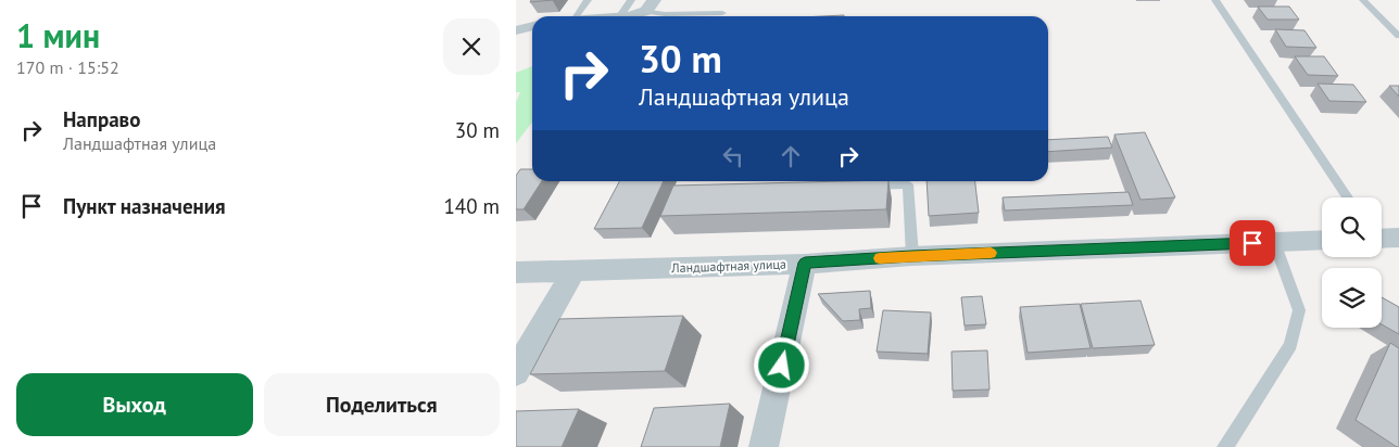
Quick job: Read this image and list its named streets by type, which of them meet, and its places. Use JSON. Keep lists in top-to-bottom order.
{
  "streets": {
    "street": ["Ландшафтная улица"]
  },
  "page": {
    "heading": ["1 мин", "170 m · 15:52"],
    "turn": ["30 m", "Ландшафтная улица"],
    "list": [
      {
        "name": "Направо",
        "note": "Ландшафтная улица",
        "value": "30 m"
      },
      {
        "name": "Пункт назначения",
        "value": "140 m"
      }
    ],
    "buttons": ["Выход", "Поделиться"]
  }
}
